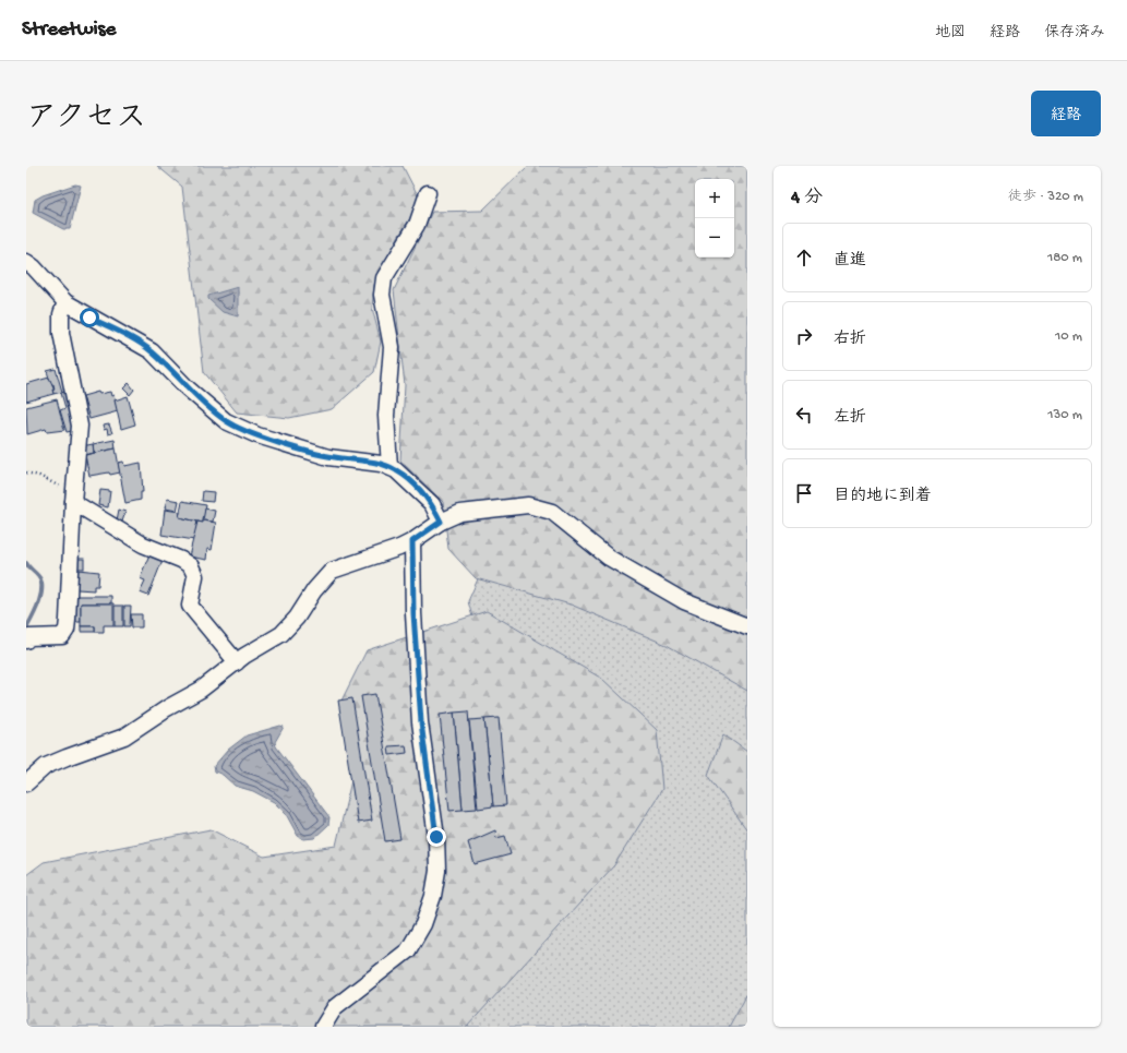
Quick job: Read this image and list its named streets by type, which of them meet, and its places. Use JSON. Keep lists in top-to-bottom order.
{
  "page": {
    "header": "Streetwise",
    "nav": ["地図", "経路", "保存済み"],
    "title": "アクセス",
    "buttons": "経路",
    "heading": ["4 分", "徒歩 · 320 m"],
    "map_buttons": ["+", "−"],
    "list": [
      ["直進", "180 m"],
      ["右折", "10 m"],
      ["左折", "130 m"],
      "目的地に到着"
    ]
  }
}
